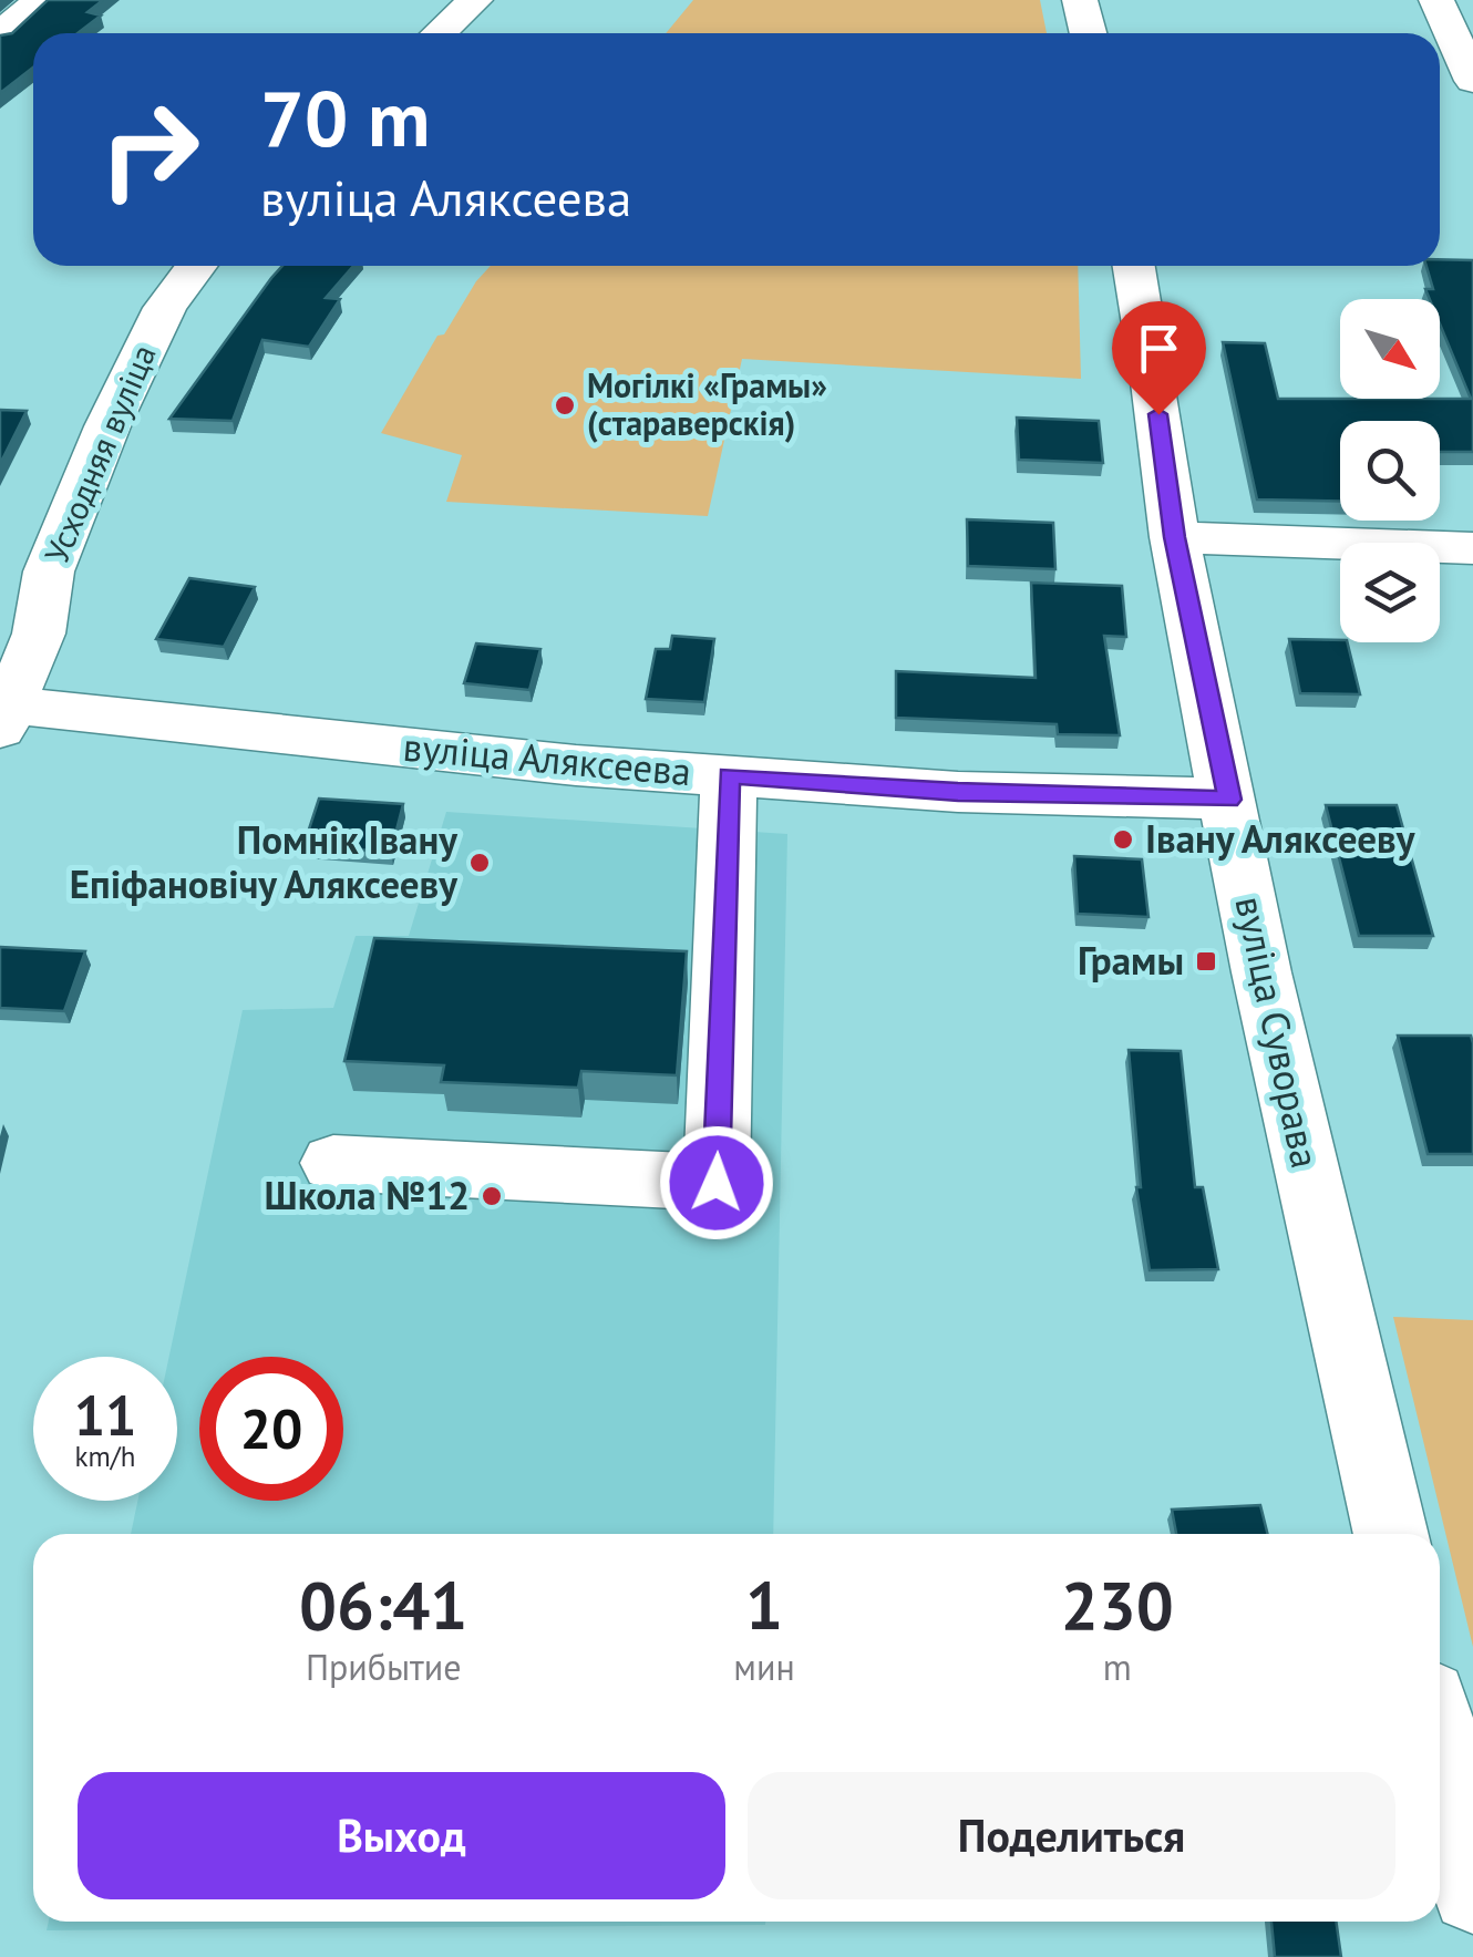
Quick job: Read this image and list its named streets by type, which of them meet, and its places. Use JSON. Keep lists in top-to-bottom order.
{
  "streets": {
    "street": ["Усходняя вуліца", "вуліца Аляксеева", "вуліца Суворава"]
  },
  "crossings": [
    ["Усходняя вуліца", "вуліца Аляксеева"],
    ["вуліца Аляксеева", "вуліца Суворава"]
  ],
  "places": {
    "other": [
      "Могілкі «Грамы» (стараверскія)",
      "Івану Аляксееву",
      "Помнік Івану Епіфановічу Аляксееву",
      "Школа №12"
    ],
    "transit": ["Грамы"]
  },
  "north": "bottom right",
  "page": {
    "turn": ["70 m", "вуліца Аляксеева"],
    "speed": "11 km/h",
    "limit": "20",
    "eta": [
      "06:41",
      "Прибытие",
      "1",
      "мин",
      "230",
      "m"
    ],
    "buttons": ["Выход", "Поделиться"]
  }
}
